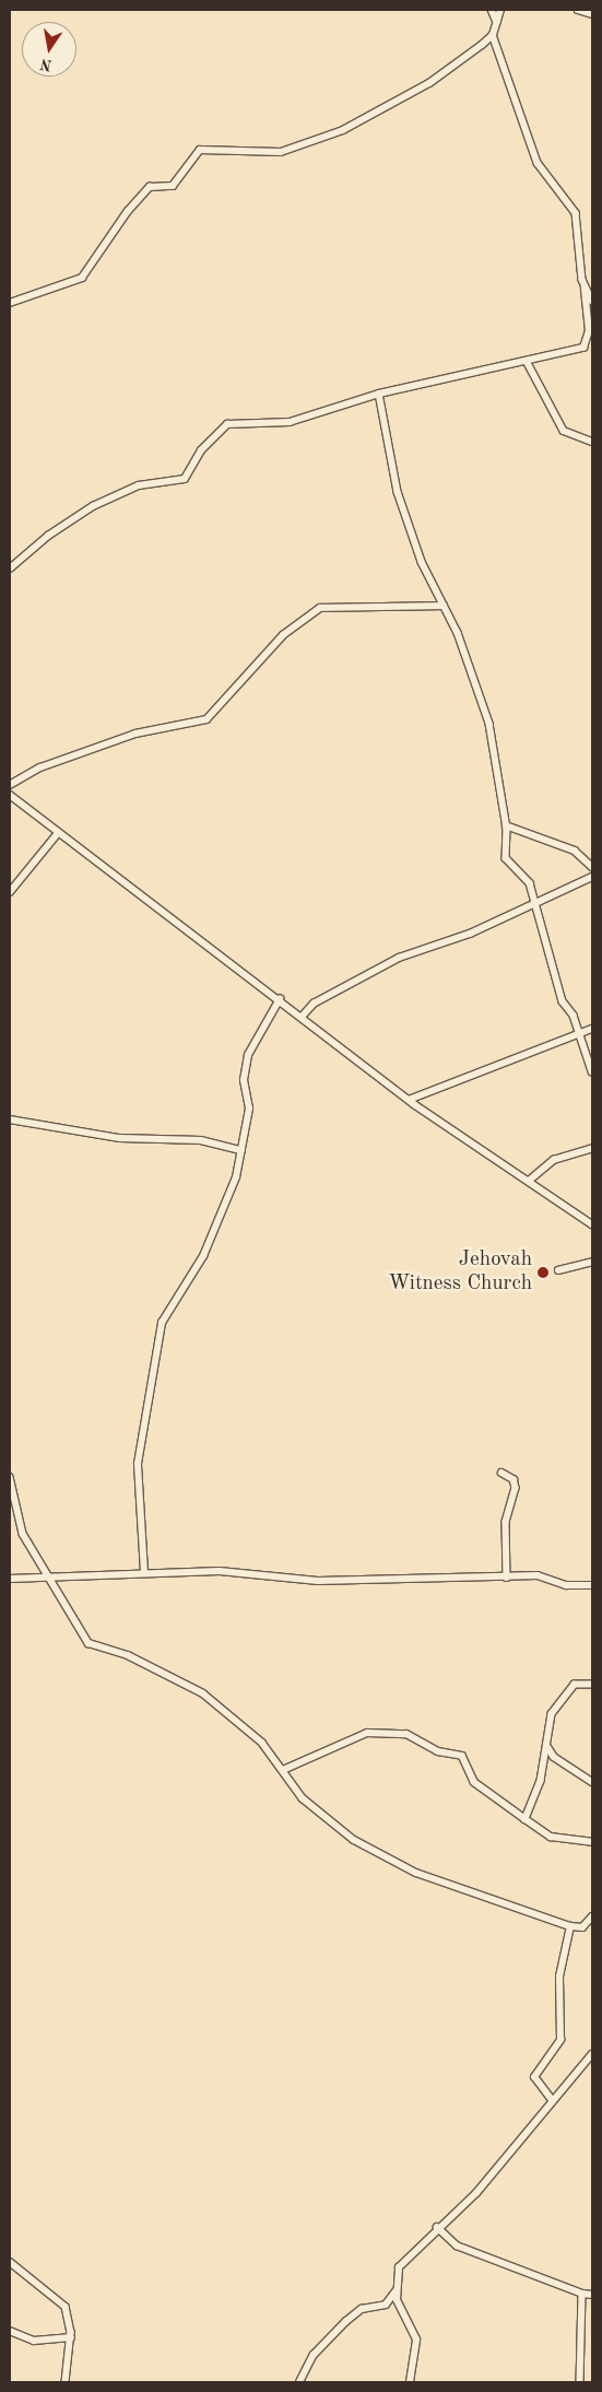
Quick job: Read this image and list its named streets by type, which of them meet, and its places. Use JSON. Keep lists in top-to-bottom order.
{
  "places": ["Jehovah Witness Church"],
  "north": "bottom"
}
